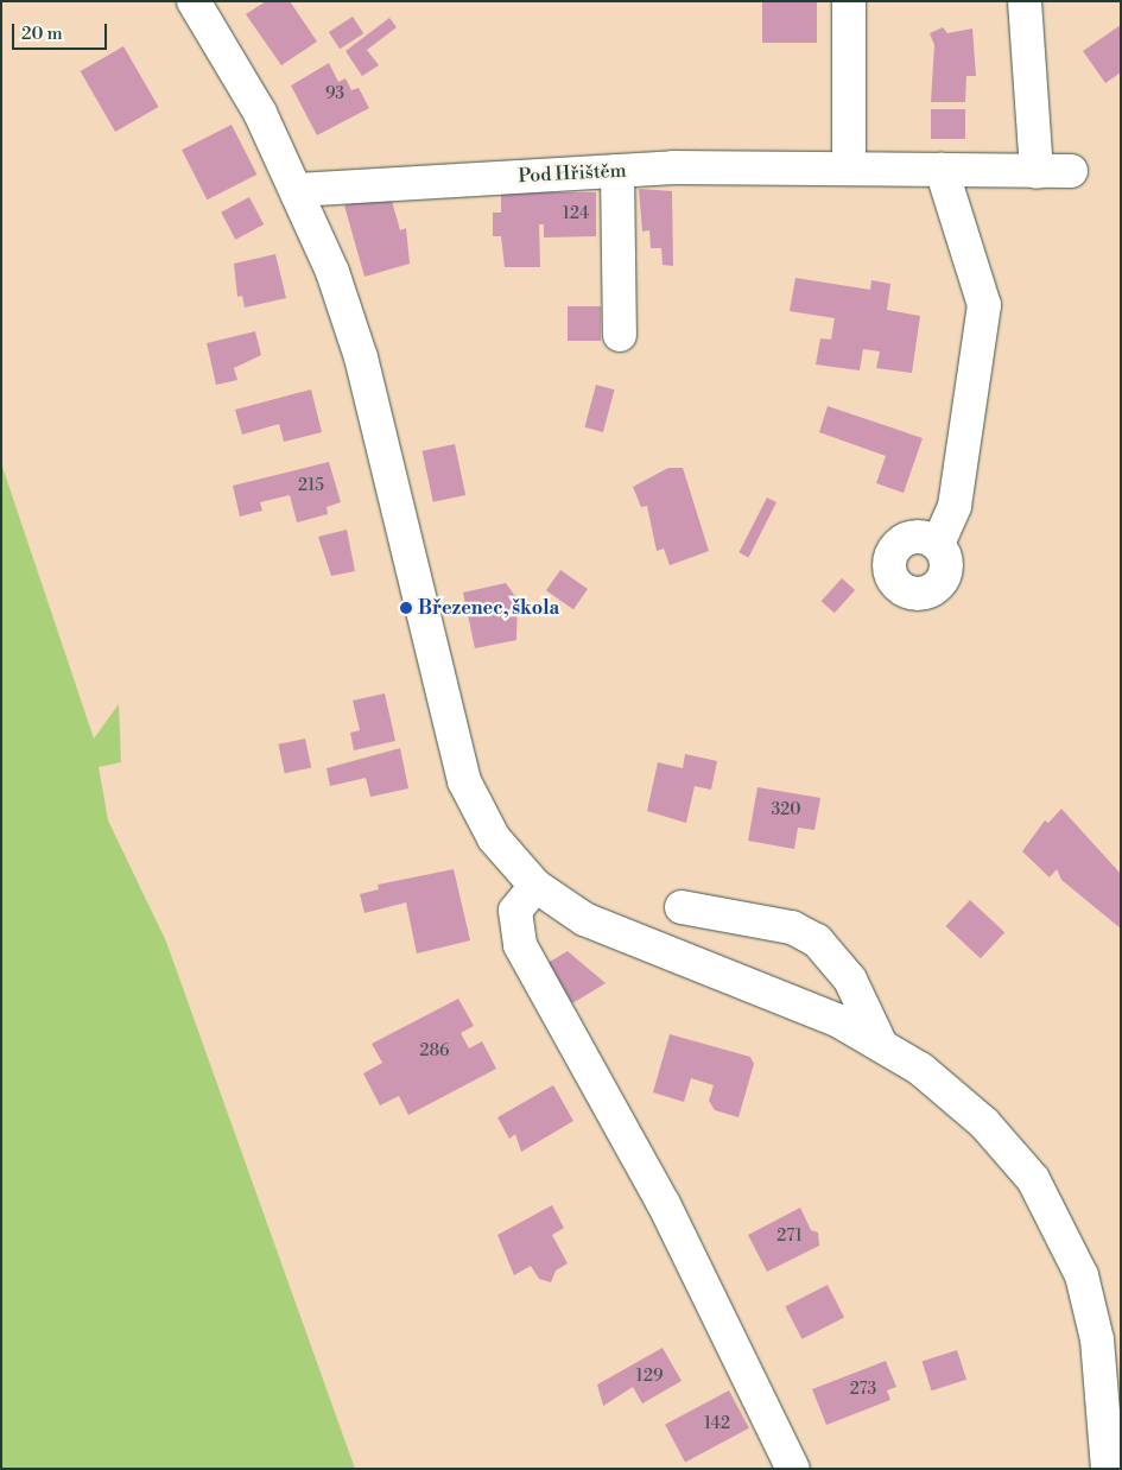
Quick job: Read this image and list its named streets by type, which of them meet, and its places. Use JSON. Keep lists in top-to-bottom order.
{
  "streets": {
    "street": ["Pod Hřištěm"]
  },
  "places": ["Březenec, škola"],
  "house_numbers": [
    "93",
    "124",
    "215",
    "320",
    "286",
    "271",
    "129",
    "273",
    "142"
  ],
  "scale_bar": "20 m"
}
